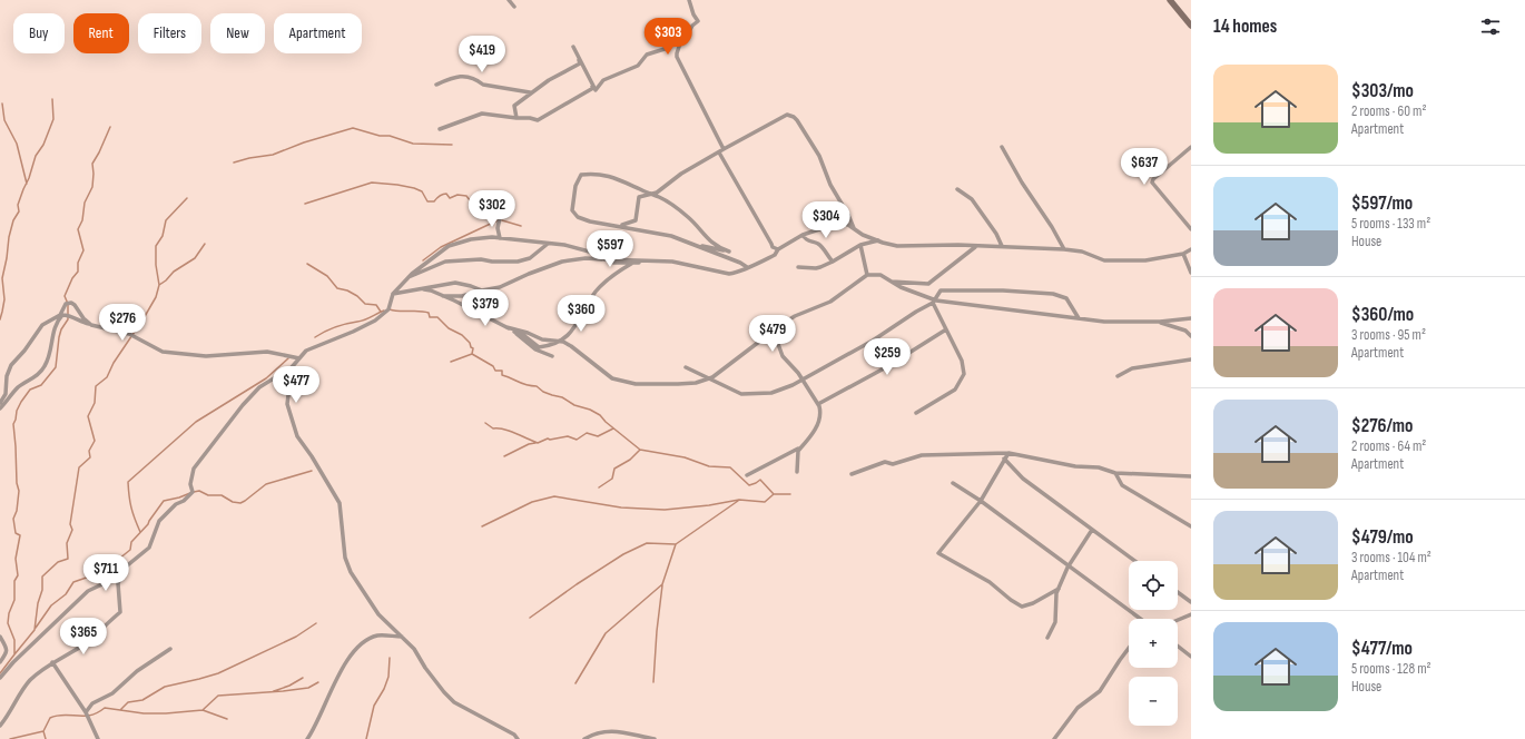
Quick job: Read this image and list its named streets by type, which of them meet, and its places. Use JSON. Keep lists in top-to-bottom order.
{
  "page": {
    "heading": "14 homes",
    "chip": [
      "Buy",
      "Rent",
      "Filters",
      "New",
      "Apartment"
    ],
    "price": [
      "$303",
      "$419",
      "$637",
      "$302",
      "$304",
      "$597",
      "$379",
      "$360",
      "$276",
      "$479",
      "$259",
      "$477",
      "$711",
      "$365"
    ],
    "list": [
      {
        "name": "$303/mo",
        "note": "2 rooms · 60 m² · Apartment"
      },
      {
        "name": "$597/mo",
        "note": "5 rooms · 133 m² · House"
      },
      {
        "name": "$360/mo",
        "note": "3 rooms · 95 m² · Apartment"
      },
      {
        "name": "$276/mo",
        "note": "2 rooms · 64 m² · Apartment"
      },
      {
        "name": "$479/mo",
        "note": "3 rooms · 104 m² · Apartment"
      },
      {
        "name": "$477/mo",
        "note": "5 rooms · 128 m² · House"
      }
    ],
    "map_buttons": ["+", "−"]
  }
}
